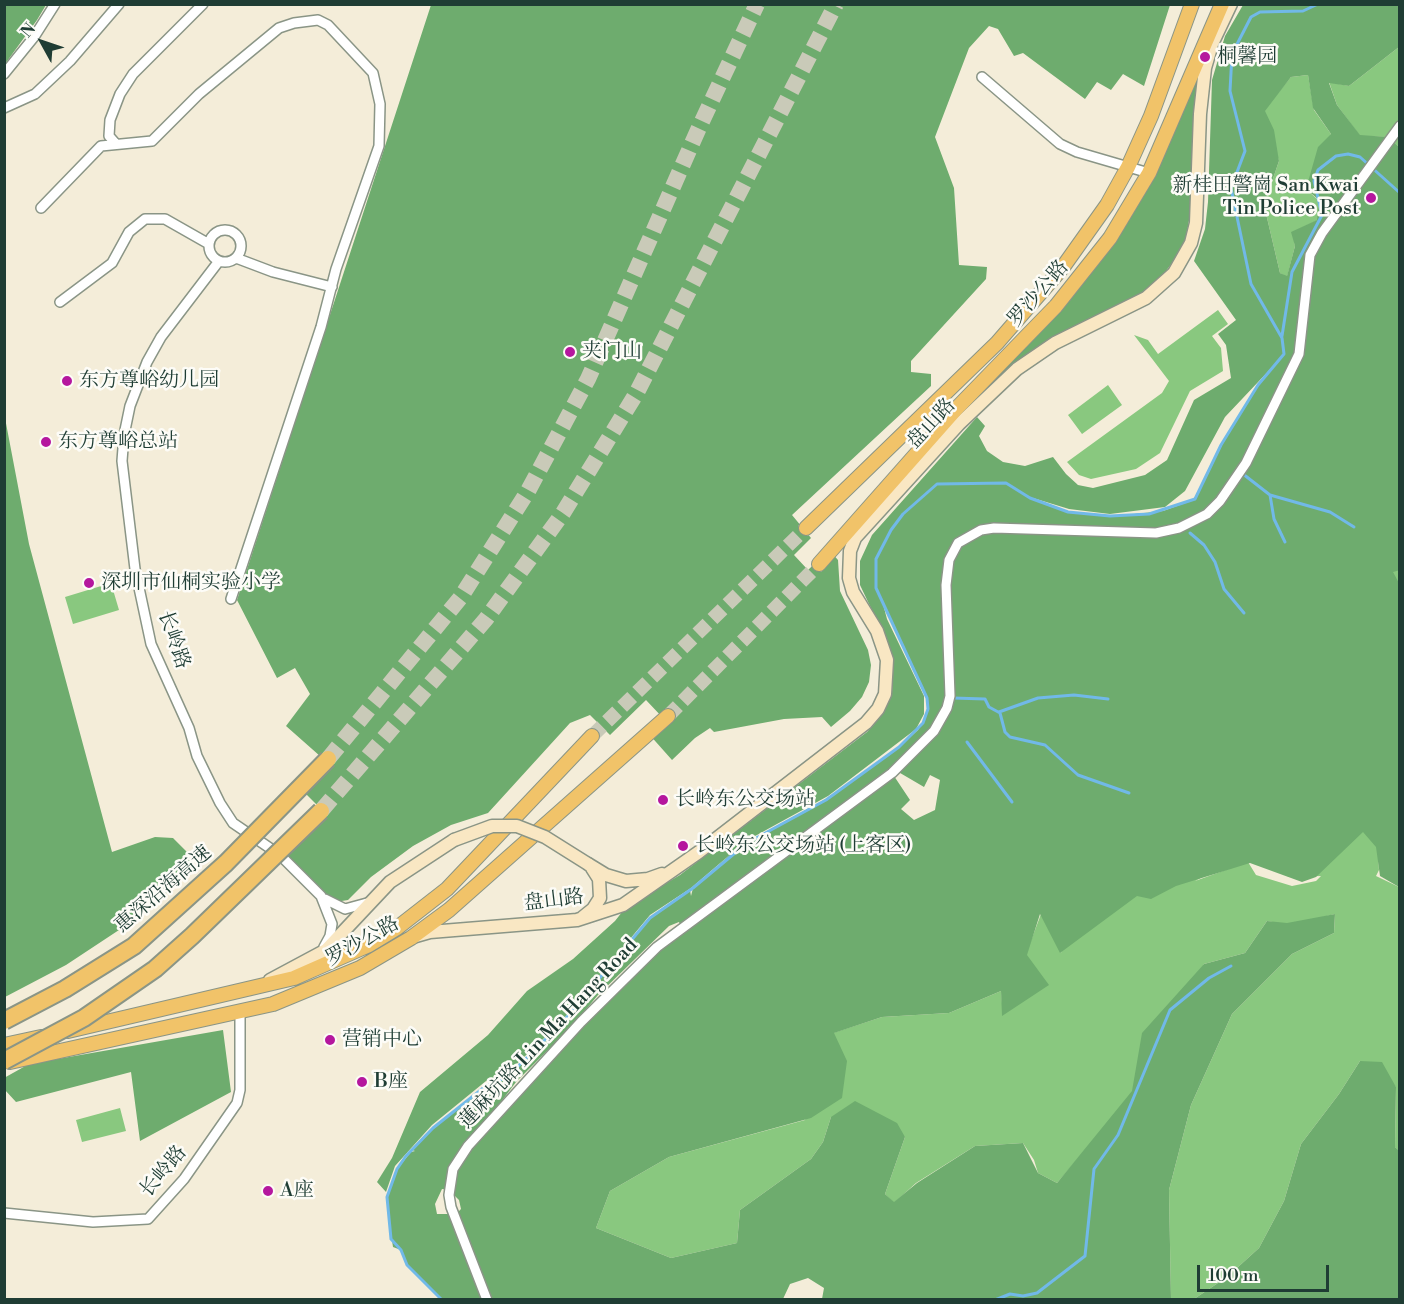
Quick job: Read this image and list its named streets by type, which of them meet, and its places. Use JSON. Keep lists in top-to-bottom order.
{
  "streets": {
    "highway": ["惠深沿海高速"],
    "main road": ["罗沙公路", "盘山路"],
    "street": ["长岭路", "蓮麻坑路 Lin Ma Hang Road"]
  },
  "crossings": [
    ["罗沙公路", "盘山路"],
    ["罗沙公路", "长岭路"],
    ["盘山路", "长岭路"]
  ],
  "places": [
    "桐馨园",
    "新桂田警崗 San Kwai Tin Police Post",
    "夹门山",
    "东方尊峪幼儿园",
    "东方尊峪总站",
    "深圳市仙桐实验小学",
    "长岭东公交场站",
    "长岭东公交场站 (上客区)",
    "营销中心",
    "B座",
    "A座"
  ],
  "scale_bar": "100 m",
  "north": "top left"
}
